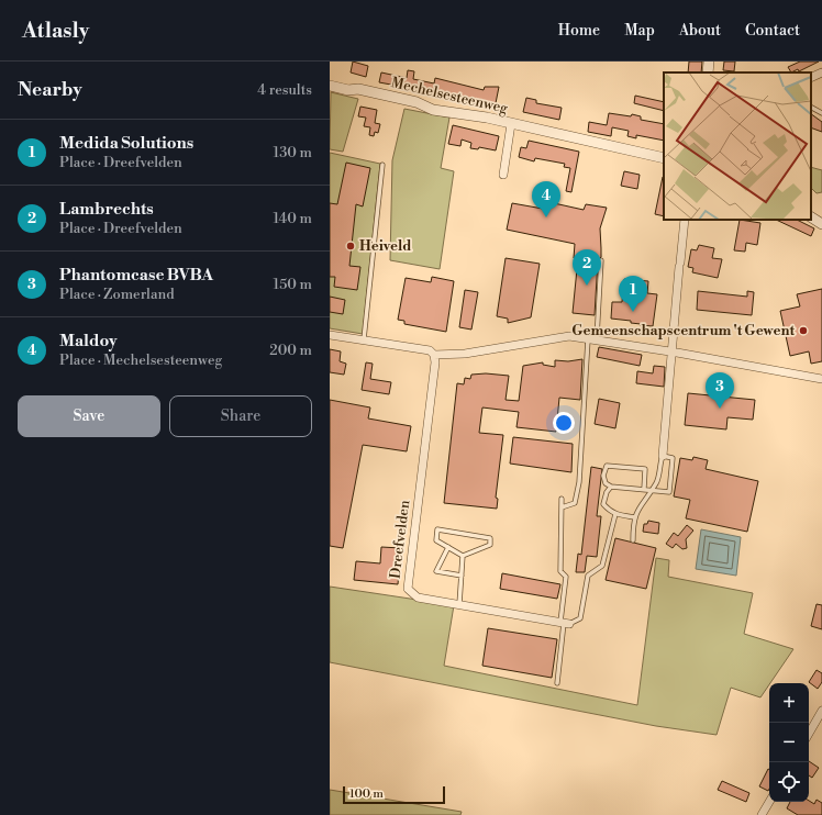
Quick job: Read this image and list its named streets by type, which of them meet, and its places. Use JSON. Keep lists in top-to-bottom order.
{
  "streets": {
    "street": ["Mechelsesteenweg", "Dreefvelden"]
  },
  "places": ["Heiveld", "Gemeenschapscentrum 't Gewent"],
  "scale_bar": "100 m",
  "page": {
    "header": "Atlasly",
    "nav": [
      "Home",
      "Map",
      "About",
      "Contact"
    ],
    "heading": ["Nearby", "4 results"],
    "list": [
      {
        "mark": "1",
        "name": "Medida Solutions",
        "note": "Place · Dreefvelden",
        "value": "130 m"
      },
      {
        "mark": "2",
        "name": "Lambrechts",
        "note": "Place · Dreefvelden",
        "value": "140 m"
      },
      {
        "mark": "3",
        "name": "Phantomcase BVBA",
        "note": "Place · Zomerland",
        "value": "150 m"
      },
      {
        "mark": "4",
        "name": "Maldoy",
        "note": "Place · Mechelsesteenweg",
        "value": "200 m"
      }
    ],
    "pins": [
      "4",
      "2",
      "1",
      "3"
    ],
    "buttons": ["Save", "Share"],
    "map_buttons": ["+", "−"],
    "scale": "100 m"
  }
}
